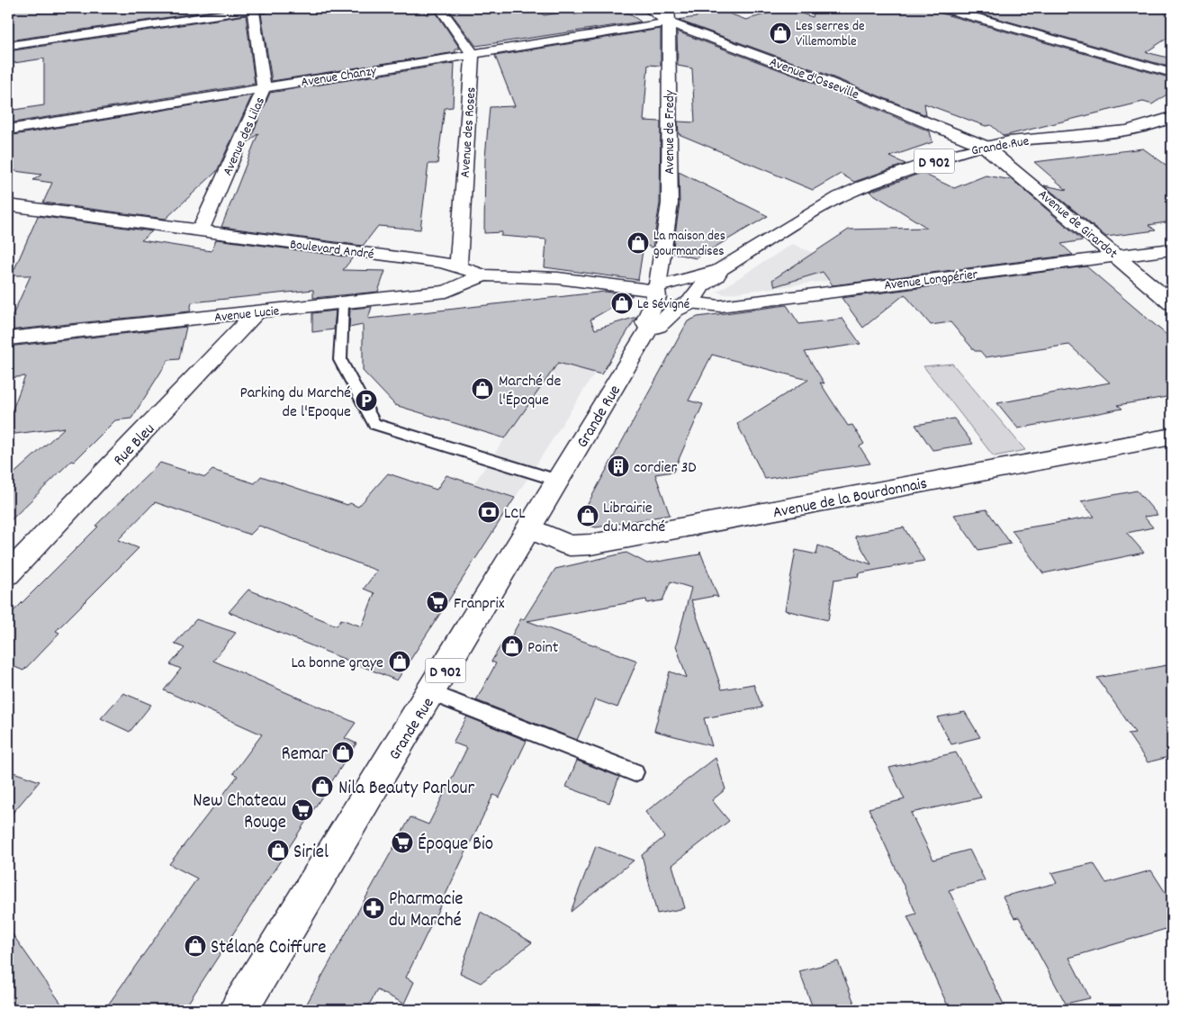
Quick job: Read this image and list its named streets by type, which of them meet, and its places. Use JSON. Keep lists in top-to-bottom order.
{
  "streets": {
    "street": [
      "Avenue Chanzy",
      "Avenue d'Osseville",
      "Avenue des Roses",
      "Avenue de Fredy",
      "Avenue des Lilas",
      "Grande Rue",
      "D 902",
      "Avenue de Girardot",
      "Boulevard André",
      "Avenue Longpérier",
      "Avenue Lucie",
      "Rue Bleu",
      "Avenue de la Bourdonnais"
    ]
  },
  "crossings": [
    ["Avenue Chanzy", "Avenue d'Osseville"],
    ["Avenue Chanzy", "Avenue des Roses"],
    ["Avenue Chanzy", "Avenue de Fredy"],
    ["Avenue Chanzy", "Avenue des Lilas"],
    ["Avenue d'Osseville", "Avenue de Fredy"],
    ["Avenue d'Osseville", "Grande Rue"],
    ["Avenue d'Osseville", "Avenue de Girardot"],
    ["Avenue des Roses", "Boulevard André"],
    ["Avenue de Fredy", "Grande Rue"],
    ["Avenue de Fredy", "Boulevard André"],
    ["Avenue des Lilas", "Boulevard André"],
    ["Grande Rue", "Avenue de Girardot"],
    ["Grande Rue", "Boulevard André"],
    ["Grande Rue", "Avenue Longpérier"],
    ["Grande Rue", "Avenue de la Bourdonnais"],
    ["Avenue de Girardot", "Avenue Longpérier"],
    ["Boulevard André", "Avenue Lucie"],
    ["Avenue Lucie", "Rue Bleu"]
  ],
  "places": {
    "shop": [
      "Les serres de Villemomble",
      "La maison des gourmandises",
      "Le Sévigné",
      "Marché de l'Époque",
      "Librairie du Marché",
      "Point",
      "La bonne graye",
      "Remar",
      "Nila Beauty Parlour",
      "Siriel",
      "Stélane Coiffure"
    ],
    "parking": ["Parking du Marché de l'Epoque"],
    "building": ["cordier 3D"],
    "bank": ["LCL"],
    "supermarket": ["Franprix", "New Chateau Rouge", "Époque Bio"],
    "pharmacy": ["Pharmacie du Marché"]
  }
}
